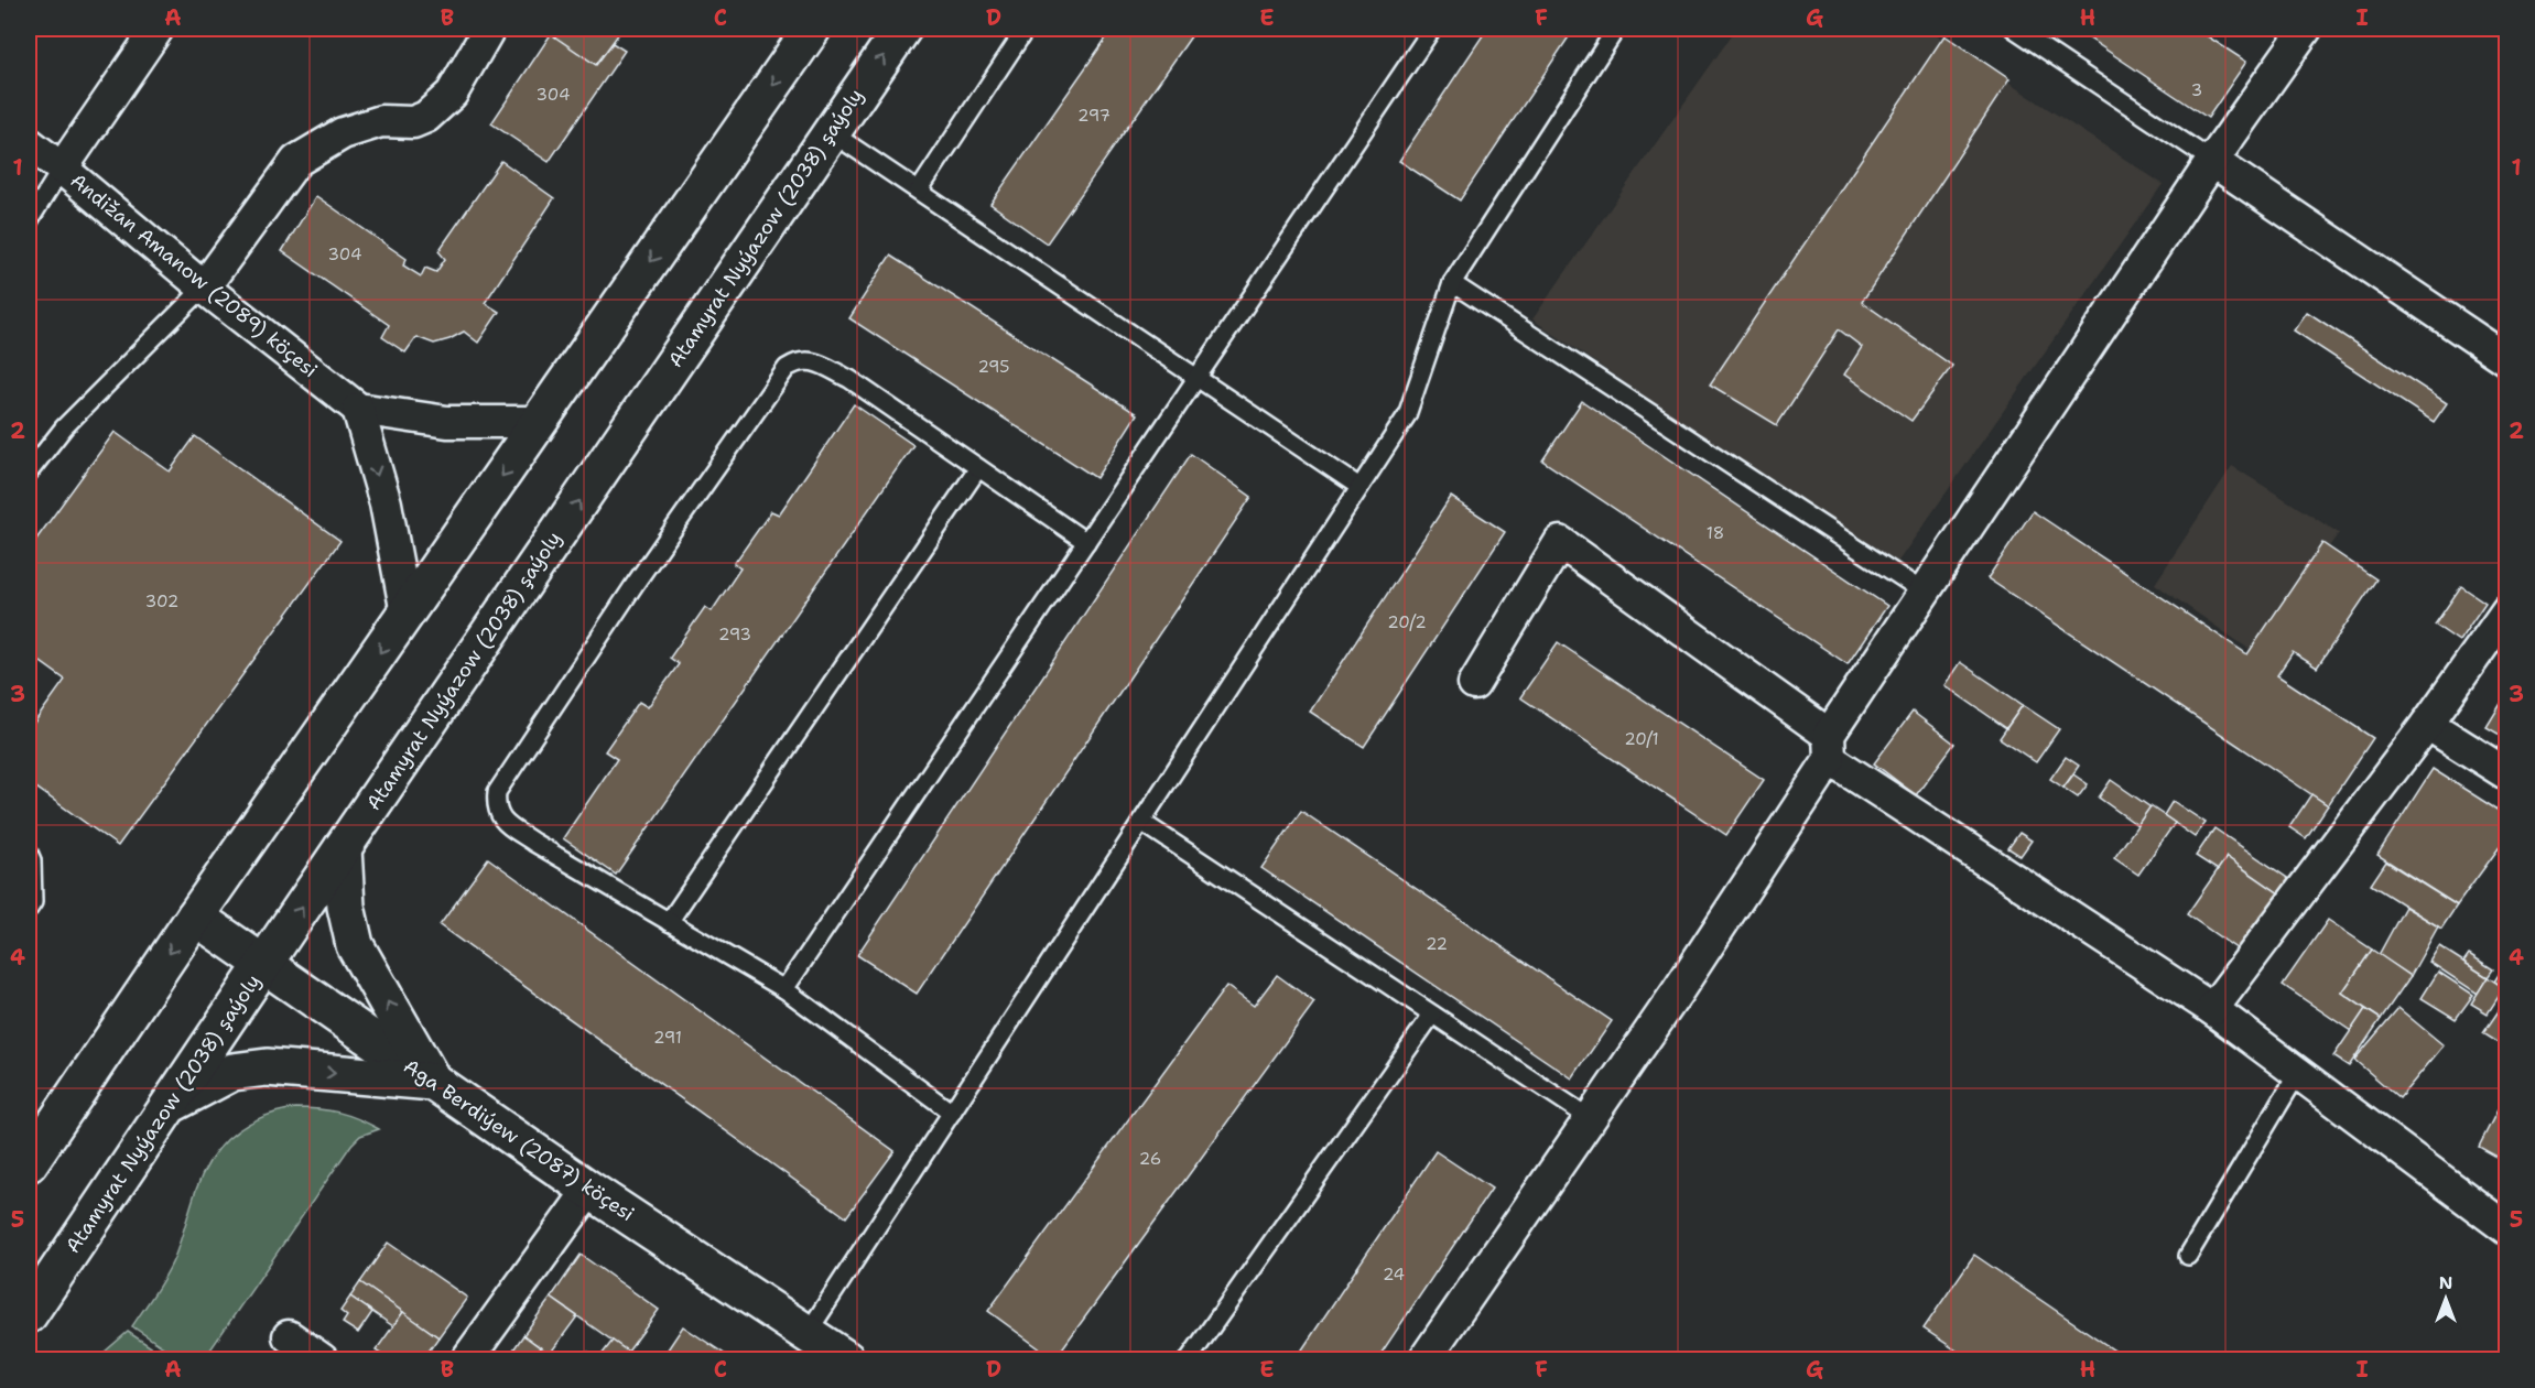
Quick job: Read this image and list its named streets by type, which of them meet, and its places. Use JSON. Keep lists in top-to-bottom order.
{
  "streets": {
    "main road": ["Atamyrat Nyýazow (2038) şaýoly", "Aga Berdiýew (2087) köçesi"],
    "street": ["Andižan Amanow (2089) köçesi"]
  },
  "crossings": [
    ["Atamyrat Nyýazow (2038) şaýoly", "Aga Berdiýew (2087) köçesi"]
  ],
  "house_numbers": [
    "3",
    "304",
    "297",
    "304",
    "295",
    "18",
    "302",
    "20/2",
    "293",
    "20/1",
    "22",
    "291",
    "26",
    "24"
  ],
  "north": "top",
  "grid": {
    "columns": [
      "A",
      "B",
      "C",
      "D",
      "E",
      "F",
      "G",
      "H",
      "I"
    ],
    "rows": [
      "1",
      "2",
      "3",
      "4",
      "5"
    ]
  }
}
